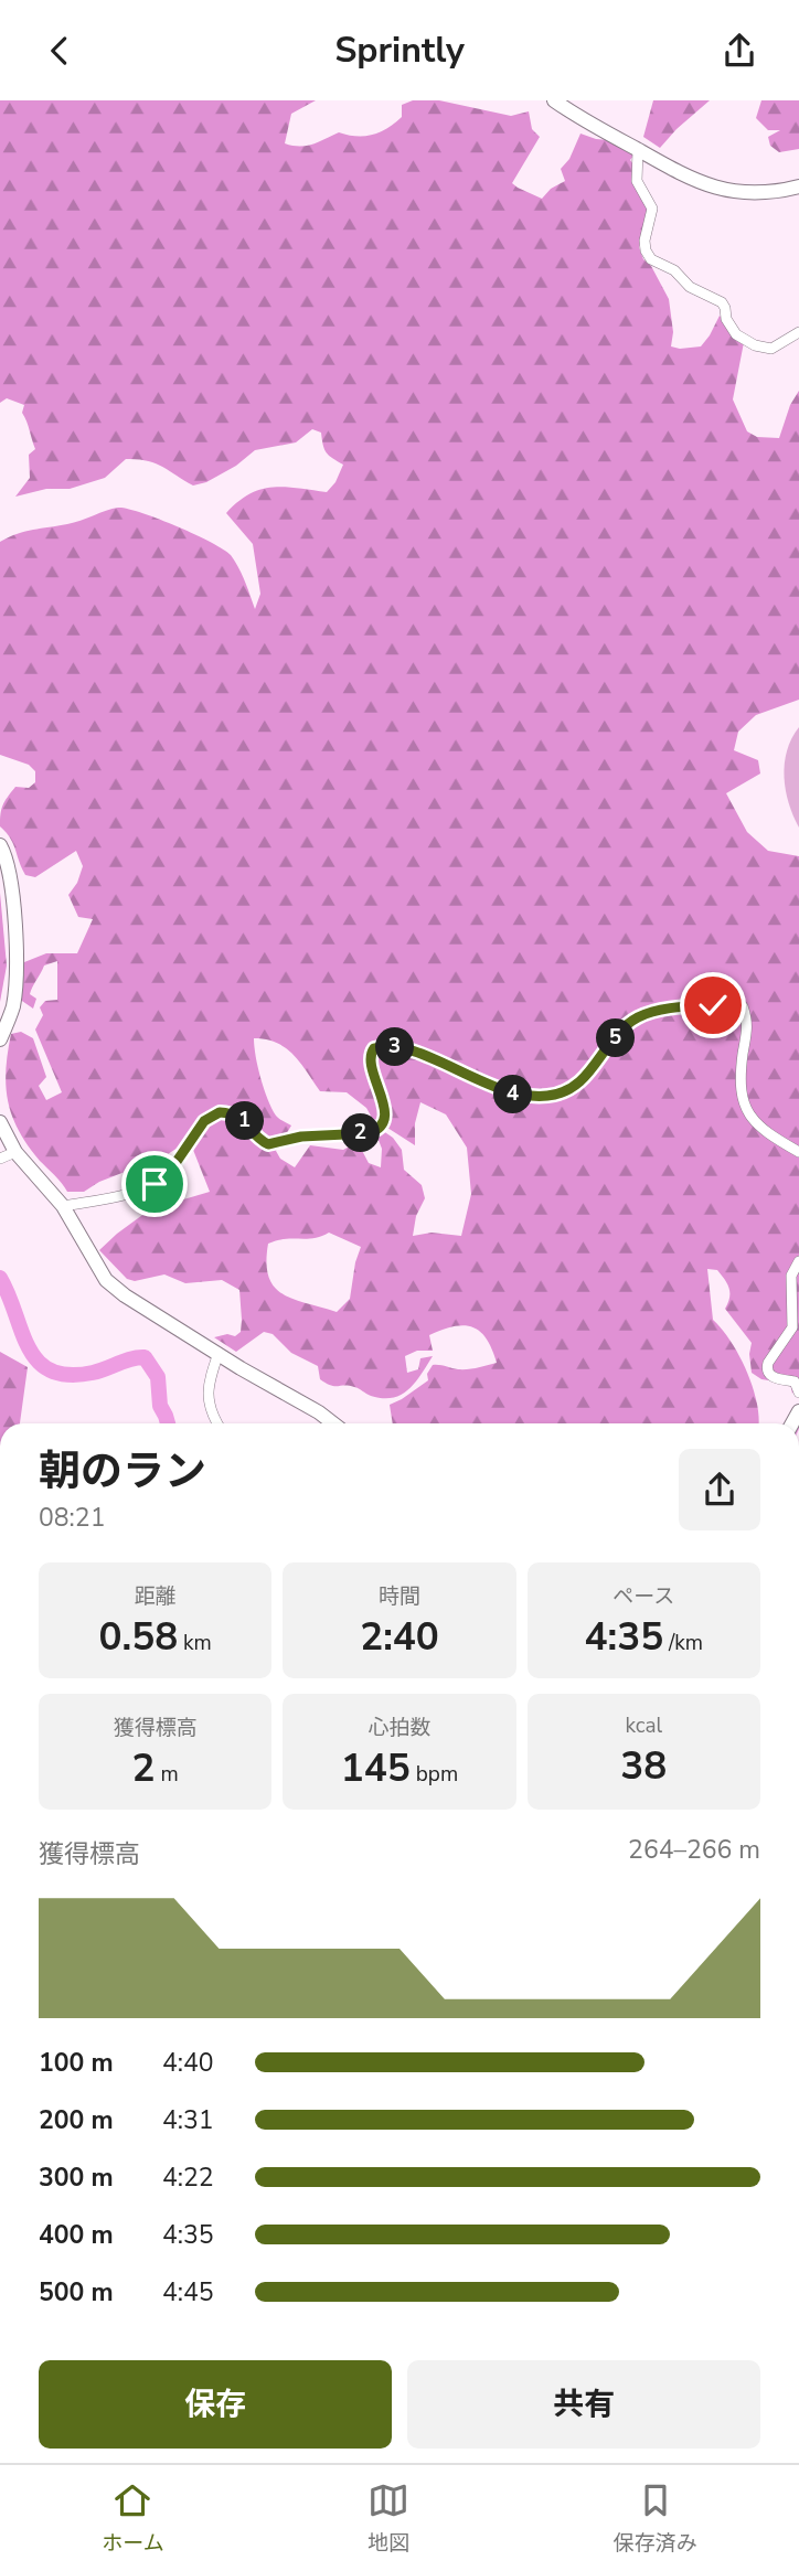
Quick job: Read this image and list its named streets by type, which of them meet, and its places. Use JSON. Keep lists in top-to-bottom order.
{
  "page": {
    "header": "Sprintly",
    "pins": [
      "5",
      "3",
      "4",
      "1",
      "2"
    ],
    "heading": ["朝のラン", "08:21"],
    "stats": [
      ["距離", "0.58 km"],
      ["時間", "2:40"],
      ["ペース", "4:35 /km"],
      ["獲得標高", "2 m"],
      ["心拍数", "145 bpm"],
      ["kcal", "38"]
    ],
    "chart": ["獲得標高", "264–266 m"],
    "list": [
      {
        "name": "100 m",
        "note": "4:40"
      },
      {
        "name": "200 m",
        "note": "4:31"
      },
      {
        "name": "300 m",
        "note": "4:22"
      },
      {
        "name": "400 m",
        "note": "4:35"
      },
      {
        "name": "500 m",
        "note": "4:45"
      }
    ],
    "buttons": ["保存", "共有"],
    "tabs": ["ホーム", "地図", "保存済み"]
  }
}
